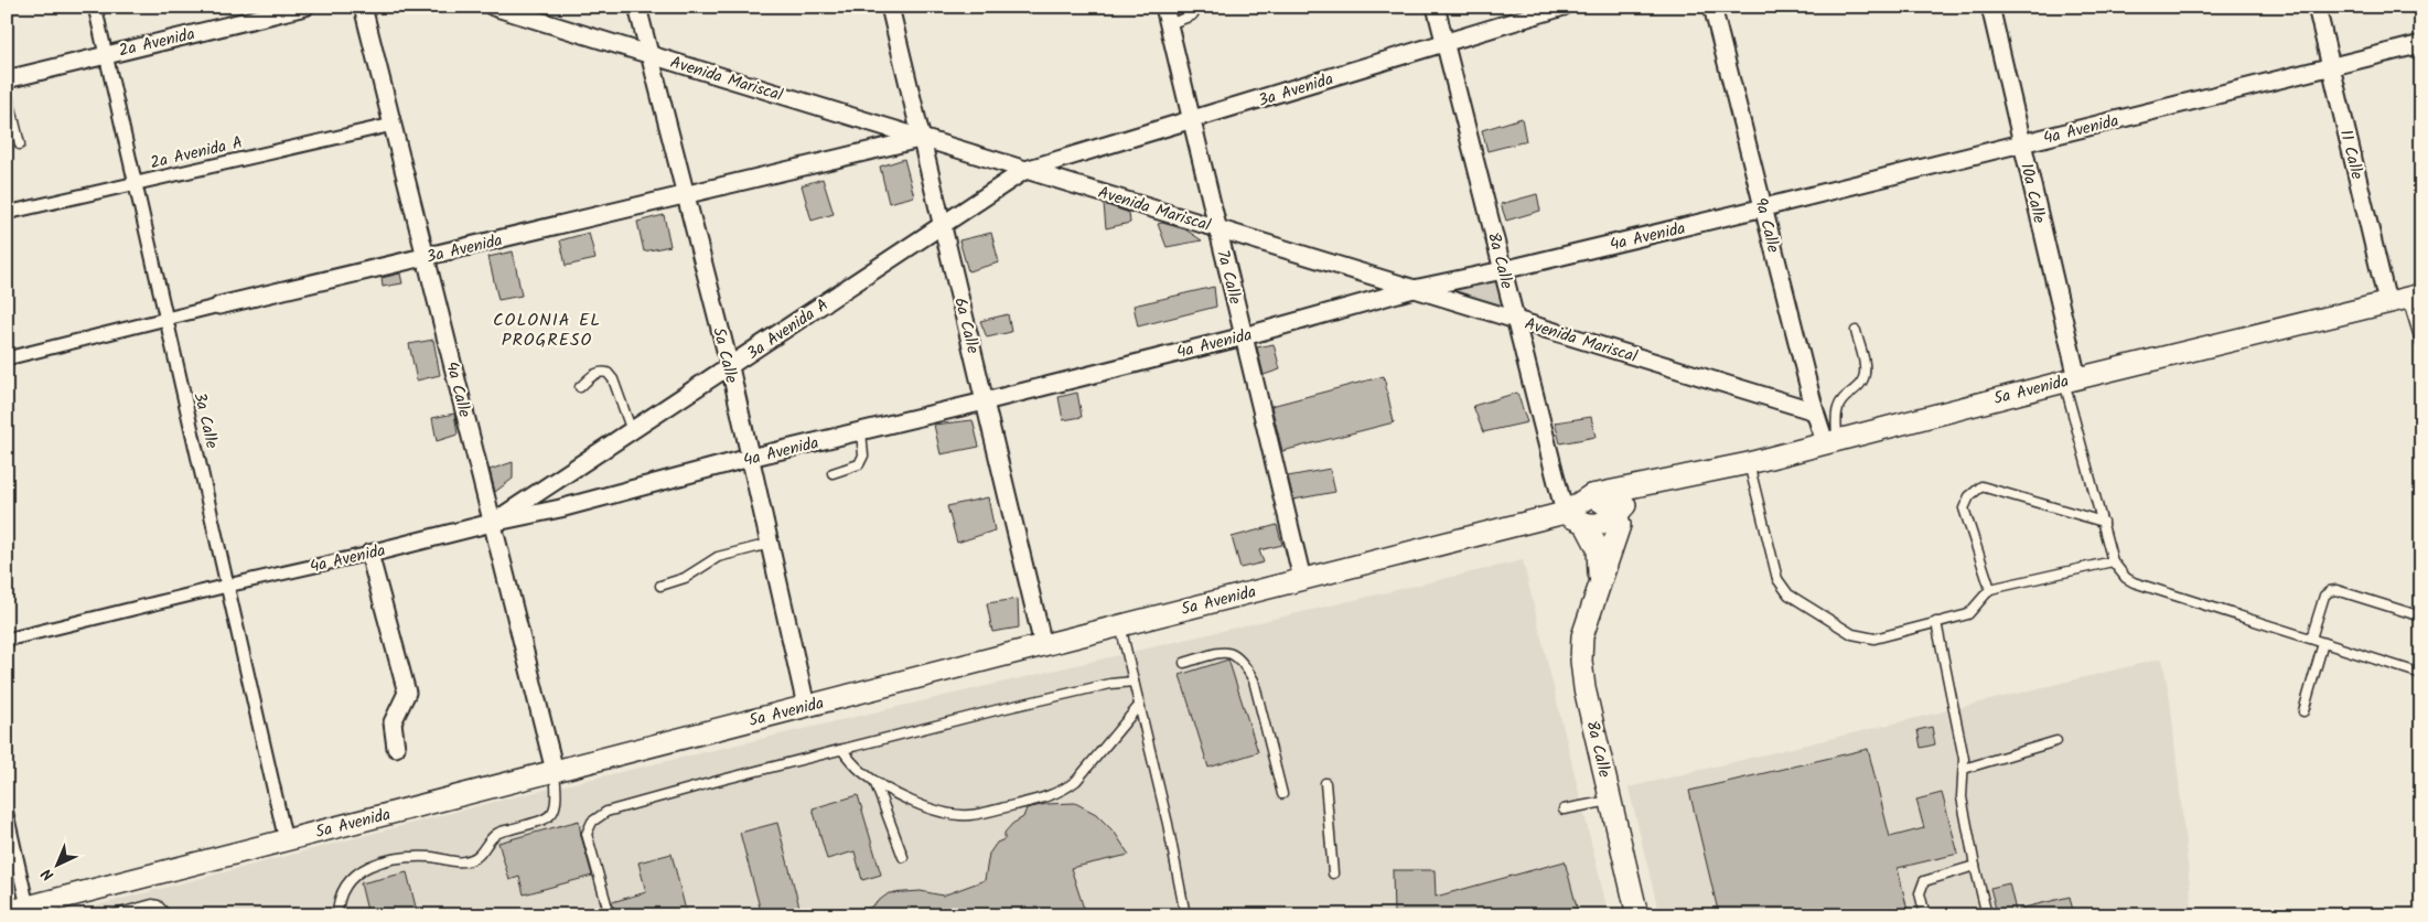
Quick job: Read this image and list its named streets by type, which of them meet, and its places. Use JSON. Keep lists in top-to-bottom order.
{
  "streets": {
    "street": [
      "2a Avenida",
      "Avenida Mariscal",
      "3a Avenida",
      "4a Avenida",
      "2a Avenida A",
      "11 Calle",
      "10a Calle",
      "9a Calle",
      "8a Calle",
      "7a Calle",
      "6a Calle",
      "3a Avenida A",
      "5a Calle",
      "4a Calle",
      "5a Avenida",
      "3a Calle"
    ]
  },
  "crossings": [
    ["2a Avenida", "3a Calle"],
    ["Avenida Mariscal", "3a Avenida"],
    ["Avenida Mariscal", "4a Avenida"],
    ["Avenida Mariscal", "9a Calle"],
    ["Avenida Mariscal", "8a Calle"],
    ["Avenida Mariscal", "7a Calle"],
    ["Avenida Mariscal", "6a Calle"],
    ["Avenida Mariscal", "3a Avenida A"],
    ["Avenida Mariscal", "5a Calle"],
    ["3a Avenida", "8a Calle"],
    ["3a Avenida", "7a Calle"],
    ["3a Avenida", "6a Calle"],
    ["3a Avenida", "3a Avenida A"],
    ["3a Avenida", "5a Calle"],
    ["3a Avenida", "4a Calle"],
    ["3a Avenida", "3a Calle"],
    ["4a Avenida", "11 Calle"],
    ["4a Avenida", "10a Calle"],
    ["4a Avenida", "9a Calle"],
    ["4a Avenida", "8a Calle"],
    ["4a Avenida", "7a Calle"],
    ["4a Avenida", "6a Calle"],
    ["4a Avenida", "3a Avenida A"],
    ["4a Avenida", "5a Calle"],
    ["4a Avenida", "4a Calle"],
    ["4a Avenida", "3a Calle"],
    ["2a Avenida A", "4a Calle"],
    ["2a Avenida A", "3a Calle"],
    ["11 Calle", "5a Avenida"],
    ["10a Calle", "5a Avenida"],
    ["9a Calle", "5a Avenida"],
    ["8a Calle", "5a Avenida"],
    ["7a Calle", "5a Avenida"],
    ["6a Calle", "3a Avenida A"],
    ["6a Calle", "5a Avenida"],
    ["3a Avenida A", "5a Calle"],
    ["3a Avenida A", "4a Calle"],
    ["5a Calle", "5a Avenida"],
    ["4a Calle", "5a Avenida"],
    ["5a Avenida", "3a Calle"]
  ],
  "districts": ["COLONIA EL PROGRESO"],
  "north": "bottom left"
}
